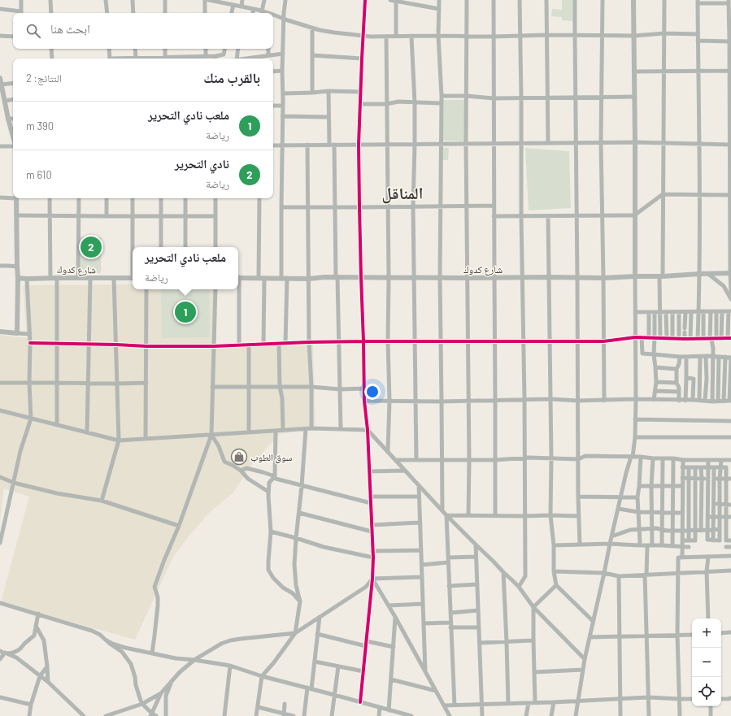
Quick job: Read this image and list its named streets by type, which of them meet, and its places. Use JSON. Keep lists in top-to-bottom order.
{
  "streets": {
    "street": ["شارع كدوك"]
  },
  "districts": ["المناقل"],
  "places": {
    "shop": ["سوق الطوب"]
  },
  "page": {
    "search": "ابحث هنا",
    "heading": ["بالقرب منك", "النتائج: 2"],
    "list": [
      {
        "mark": "1",
        "name": "ملعب نادي التحرير",
        "note": "رياضة",
        "value": "390 m"
      },
      {
        "mark": "2",
        "name": "نادي التحرير",
        "note": "رياضة",
        "value": "610 m"
      }
    ],
    "pins": ["2", "1"],
    "popup": ["ملعب نادي التحرير", "رياضة"],
    "map_buttons": ["+", "−"]
  }
}
